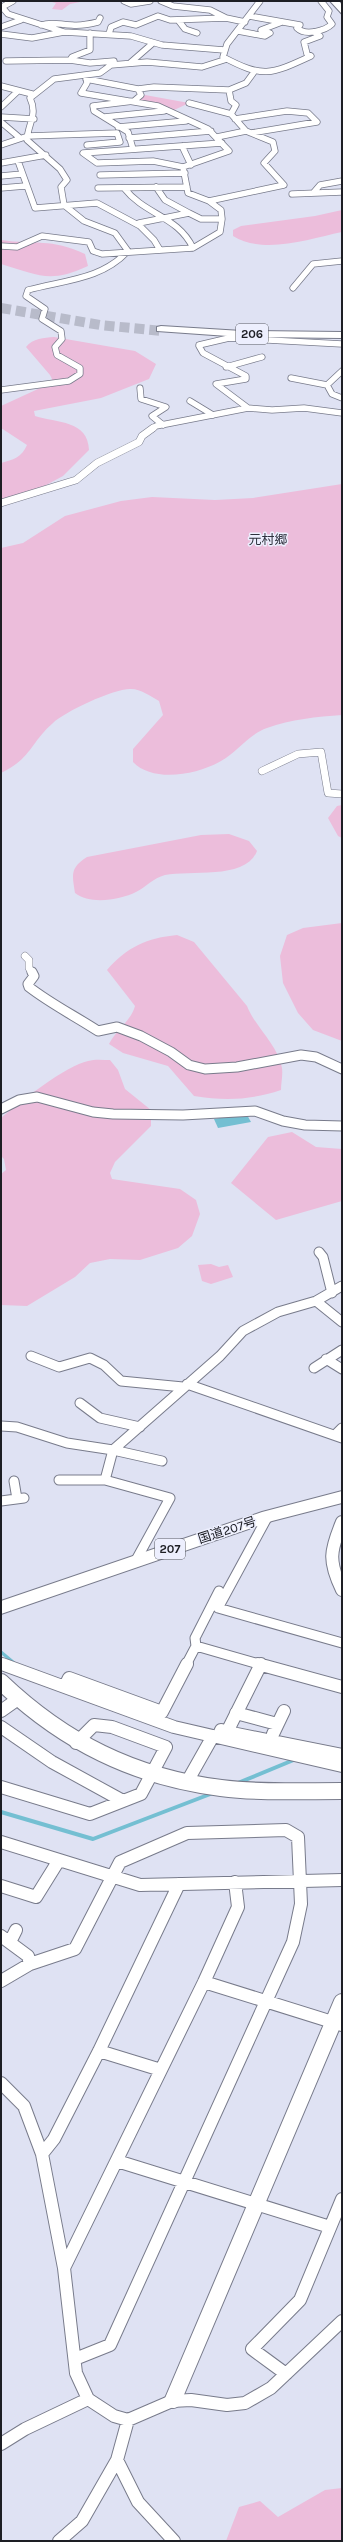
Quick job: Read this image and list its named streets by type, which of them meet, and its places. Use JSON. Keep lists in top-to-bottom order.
{
  "streets": {
    "highway": ["206", "国道207号", "207"]
  },
  "districts": ["元村郷"]
}
